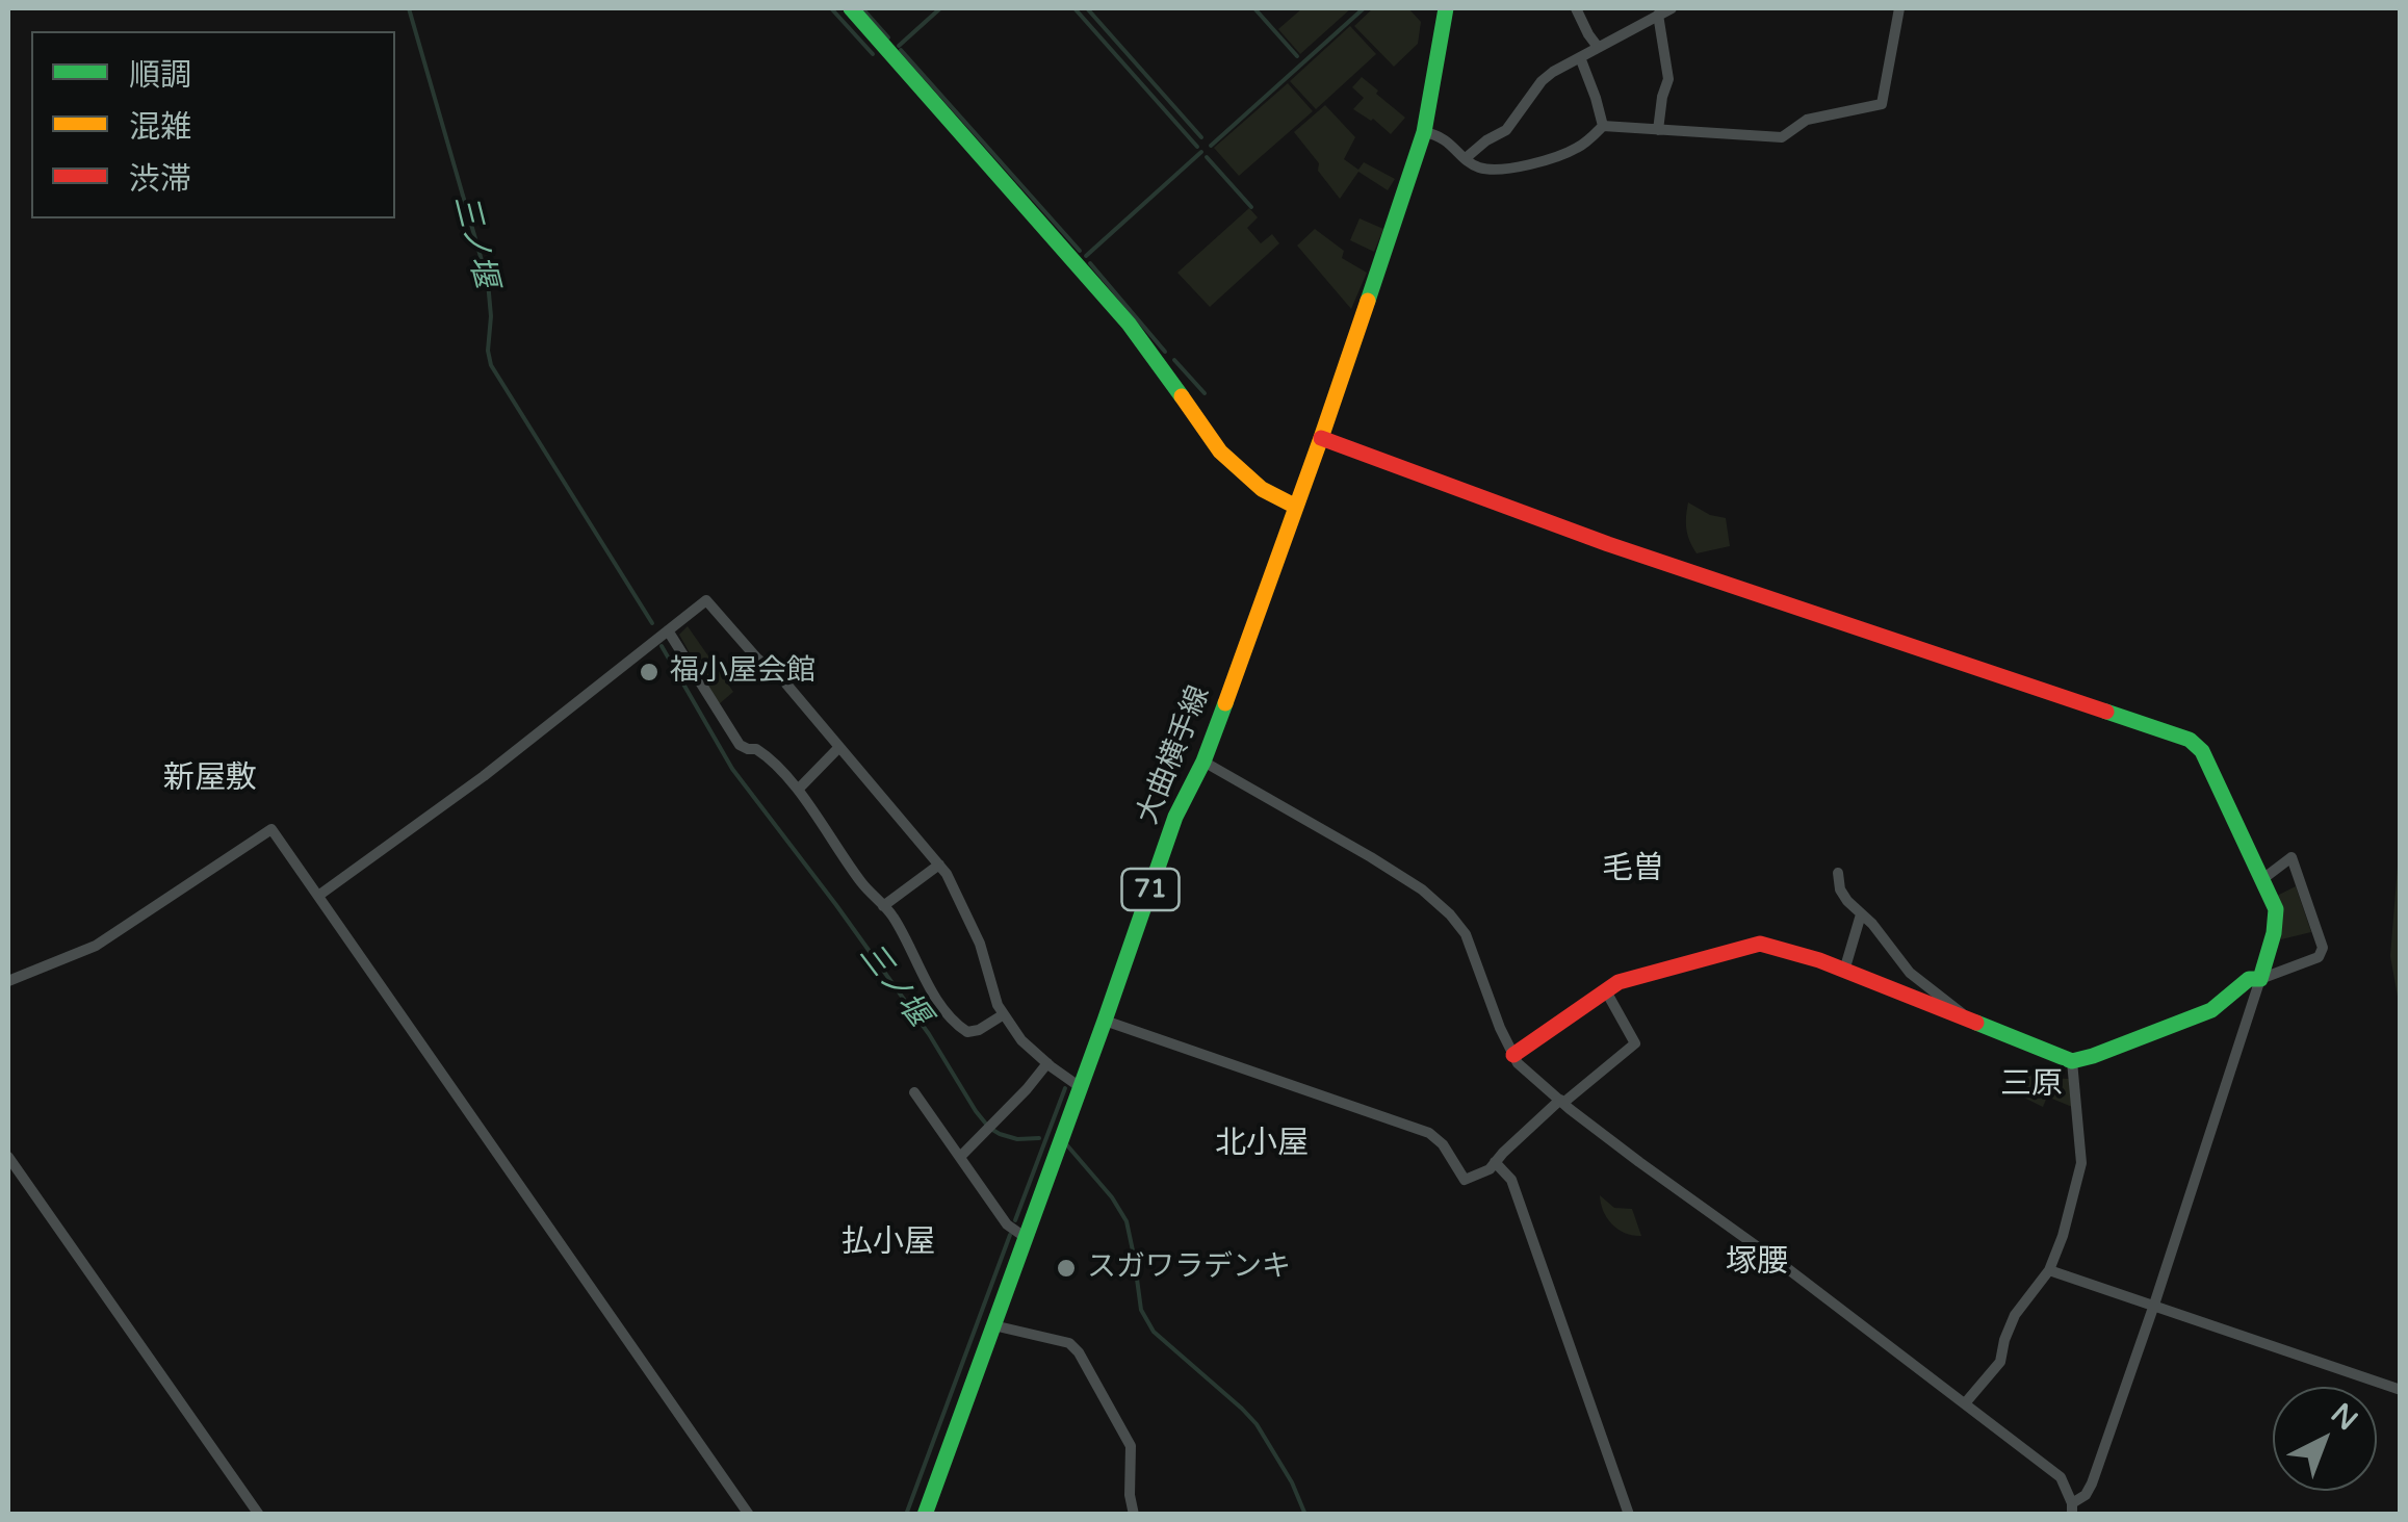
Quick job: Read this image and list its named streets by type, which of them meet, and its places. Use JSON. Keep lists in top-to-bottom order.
{
  "streets": {
    "street": ["大曲横手線", "71"]
  },
  "districts": [
    "新屋敷",
    "毛曽",
    "三原",
    "北小屋",
    "払小屋",
    "塚腰"
  ],
  "water": ["三ノ堰"],
  "places": ["福小屋会館", "スガワラデンキ"],
  "legend": ["順調", "混雑", "渋滞"],
  "north": "top right"
}
